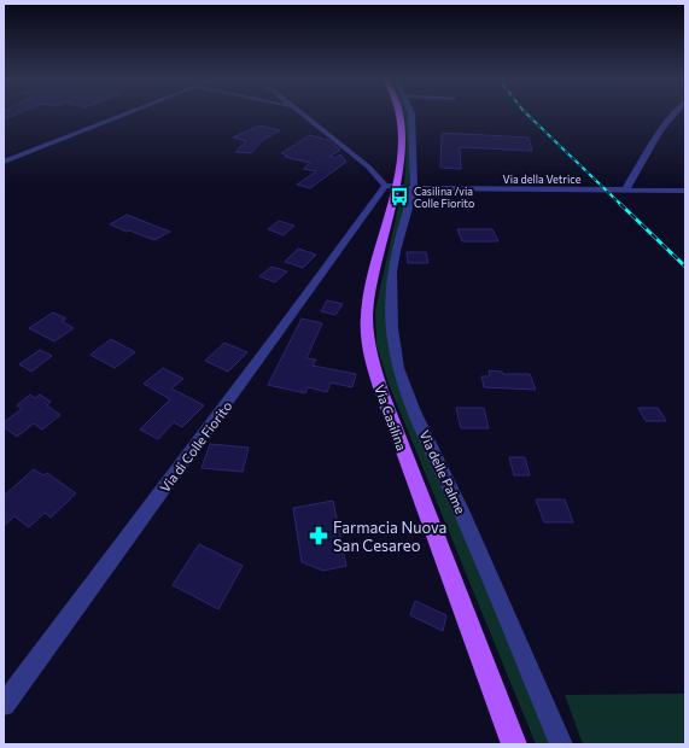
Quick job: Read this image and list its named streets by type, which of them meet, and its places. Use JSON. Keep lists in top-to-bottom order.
{
  "streets": {
    "main road": ["Via Casilina"],
    "street": ["Via della Vetrice", "Via di Colle Fiorito", "Via delle Palme"]
  },
  "crossings": [
    ["Via della Vetrice", "Via Casilina"],
    ["Via della Vetrice", "Via di Colle Fiorito"],
    ["Via della Vetrice", "Via delle Palme"],
    ["Via Casilina", "Via di Colle Fiorito"],
    ["Via Casilina", "Via delle Palme"],
    ["Via di Colle Fiorito", "Via delle Palme"]
  ],
  "places": {
    "bus stop": ["Casilina /via Colle Fiorito"],
    "pharmacy": ["Farmacia Nuova San Cesareo"]
  }
}
